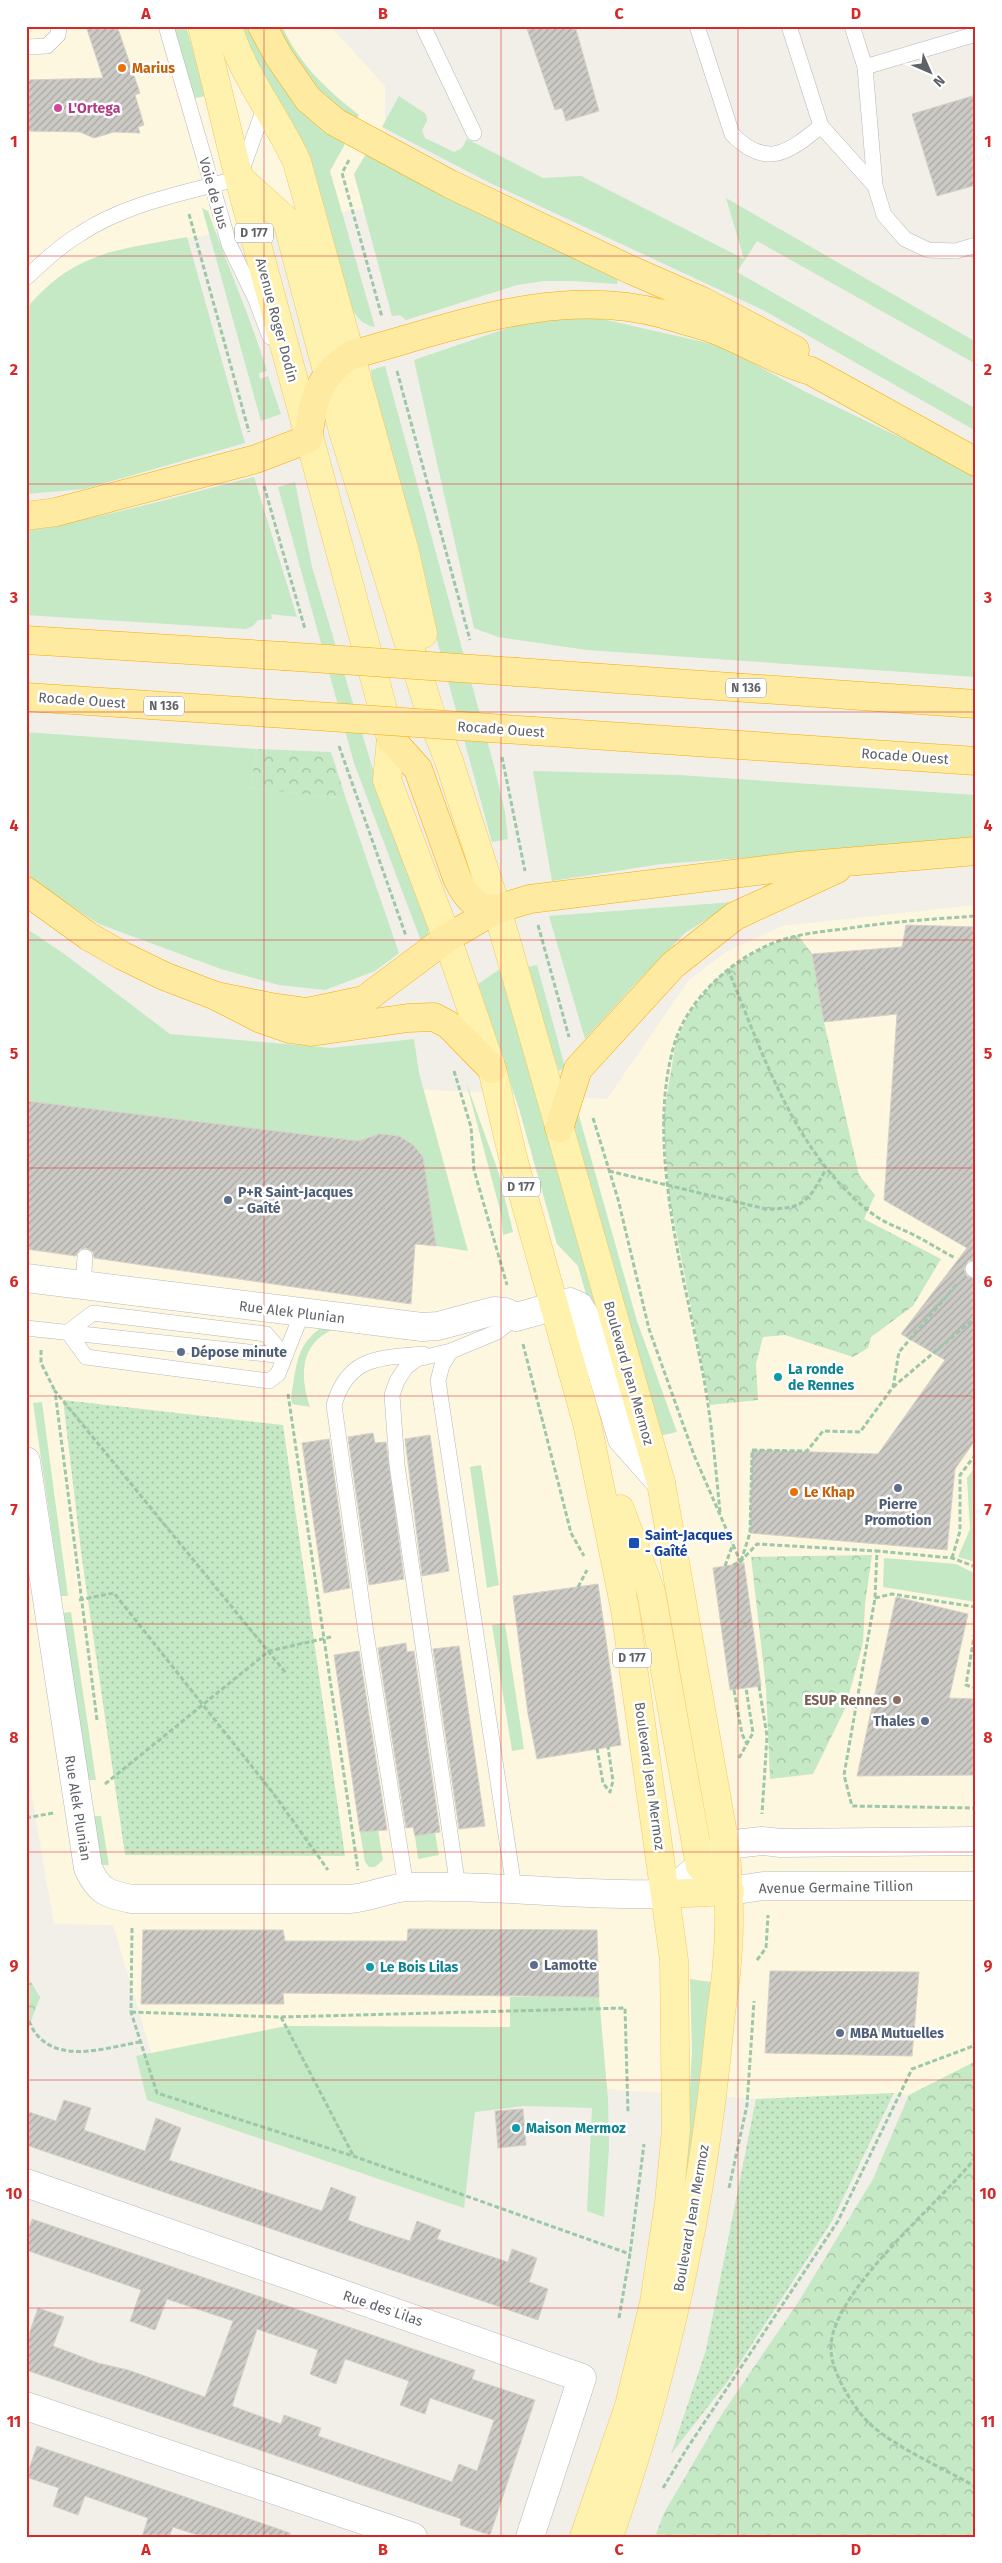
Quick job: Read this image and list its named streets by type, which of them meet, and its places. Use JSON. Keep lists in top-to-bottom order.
{
  "streets": {
    "highway": ["N 136", "Rocade Ouest"],
    "main road": [
      "D 177",
      "Avenue Roger Dodin",
      "Boulevard Jean Mermoz",
      "Avenue Germaine Tillion"
    ],
    "street": ["Rue Alek Plunian", "Rue des Lilas"],
    "lane": ["Voie de bus"]
  },
  "crossings": [
    ["Voie de bus", "D 177"],
    ["Voie de bus", "Avenue Roger Dodin"],
    ["D 177", "Avenue Roger Dodin"],
    ["D 177", "Boulevard Jean Mermoz"],
    ["Rue Alek Plunian", "Boulevard Jean Mermoz"],
    ["Rue Alek Plunian", "Avenue Germaine Tillion"],
    ["Boulevard Jean Mermoz", "Avenue Germaine Tillion"]
  ],
  "places": {
    "other": [
      "Marius",
      "L'Ortega",
      "P+R Saint-Jacques - Gaîté",
      "Dépose minute",
      "La ronde de Rennes",
      "Pierre Promotion",
      "Le Khap",
      "ESUP Rennes",
      "Thales",
      "Lamotte",
      "Le Bois Lilas",
      "MBA Mutuelles",
      "Maison Mermoz"
    ],
    "transit": ["Saint-Jacques - Gaîté"]
  },
  "north": "bottom right",
  "grid": {
    "columns": [
      "A",
      "B",
      "C",
      "D"
    ],
    "rows": [
      "1",
      "2",
      "3",
      "4",
      "5",
      "6",
      "7",
      "8",
      "9",
      "10",
      "11"
    ]
  }
}
